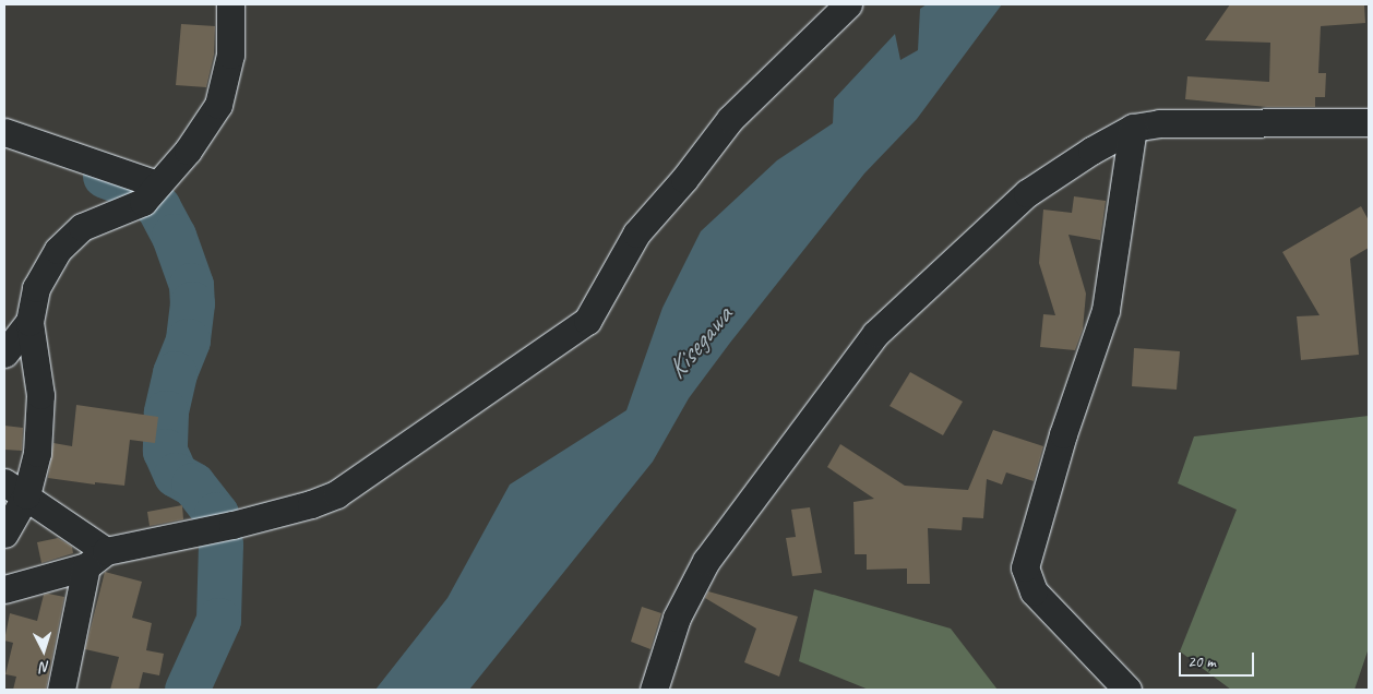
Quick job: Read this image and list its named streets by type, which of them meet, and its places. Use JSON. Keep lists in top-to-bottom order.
{
  "water": ["Kisegawa"],
  "scale_bar": "20 m",
  "north": "bottom"
}
